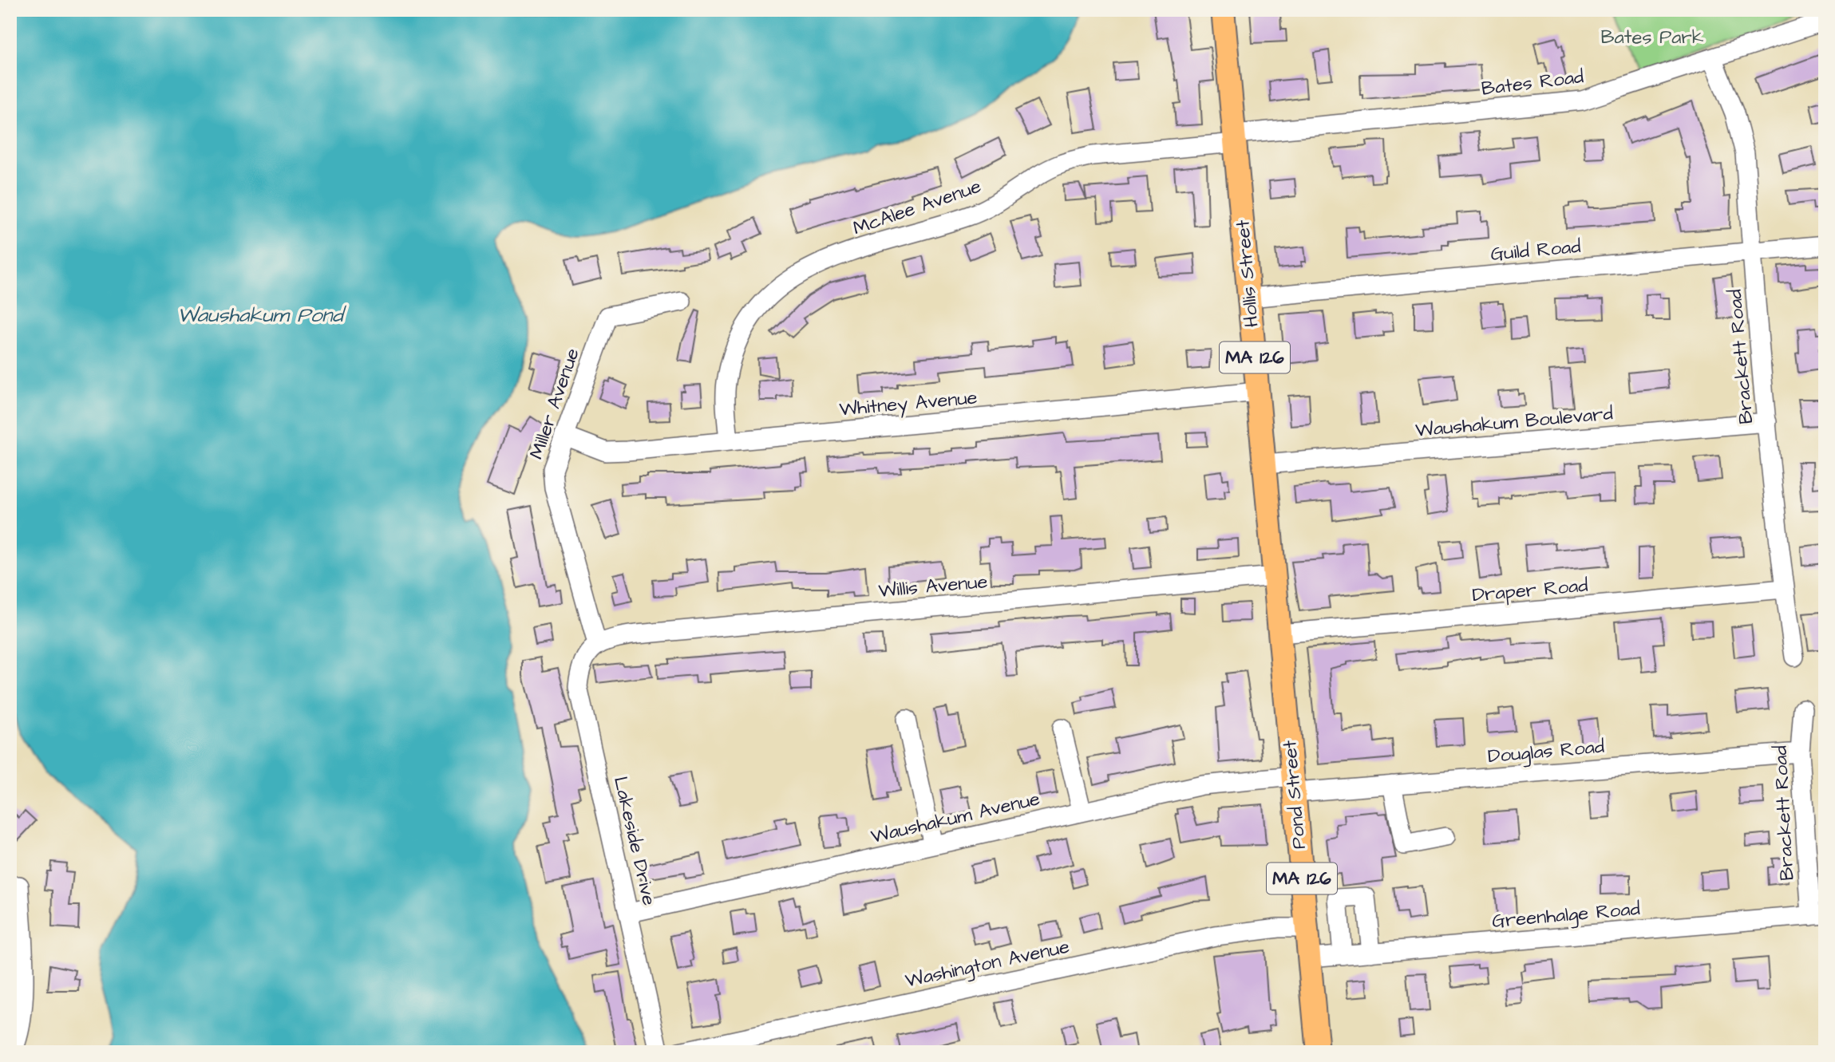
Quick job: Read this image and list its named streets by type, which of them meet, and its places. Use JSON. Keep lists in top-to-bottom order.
{
  "streets": {
    "main road": ["Hollis Street", "MA 126", "Pond Street"],
    "street": [
      "Bates Road",
      "McAlee Avenue",
      "Guild Road",
      "Brackett Road",
      "Miller Avenue",
      "Whitney Avenue",
      "Waushakum Boulevard",
      "Willis Avenue",
      "Draper Road",
      "Douglas Road",
      "Waushakum Avenue",
      "Lakeside Drive",
      "Greenhalge Road",
      "Washington Avenue"
    ]
  },
  "crossings": [
    ["Bates Road", "McAlee Avenue"],
    ["Bates Road", "Hollis Street"],
    ["Bates Road", "Brackett Road"],
    ["McAlee Avenue", "Hollis Street"],
    ["McAlee Avenue", "Whitney Avenue"],
    ["Guild Road", "Hollis Street"],
    ["Guild Road", "Brackett Road"],
    ["Hollis Street", "Whitney Avenue"],
    ["Hollis Street", "Waushakum Boulevard"],
    ["Hollis Street", "Willis Avenue"],
    ["Hollis Street", "Draper Road"],
    ["Hollis Street", "Pond Street"],
    ["Brackett Road", "Waushakum Boulevard"],
    ["Brackett Road", "Draper Road"],
    ["Brackett Road", "Douglas Road"],
    ["Brackett Road", "Greenhalge Road"],
    ["Miller Avenue", "Whitney Avenue"],
    ["Miller Avenue", "Willis Avenue"],
    ["Miller Avenue", "Lakeside Drive"],
    ["Willis Avenue", "Lakeside Drive"],
    ["Douglas Road", "Pond Street"],
    ["Douglas Road", "Waushakum Avenue"],
    ["Pond Street", "Waushakum Avenue"],
    ["Pond Street", "Greenhalge Road"],
    ["Pond Street", "Washington Avenue"],
    ["Waushakum Avenue", "Lakeside Drive"]
  ],
  "water": ["Waushakum Pond"],
  "parks": ["Bates Park"]
}
